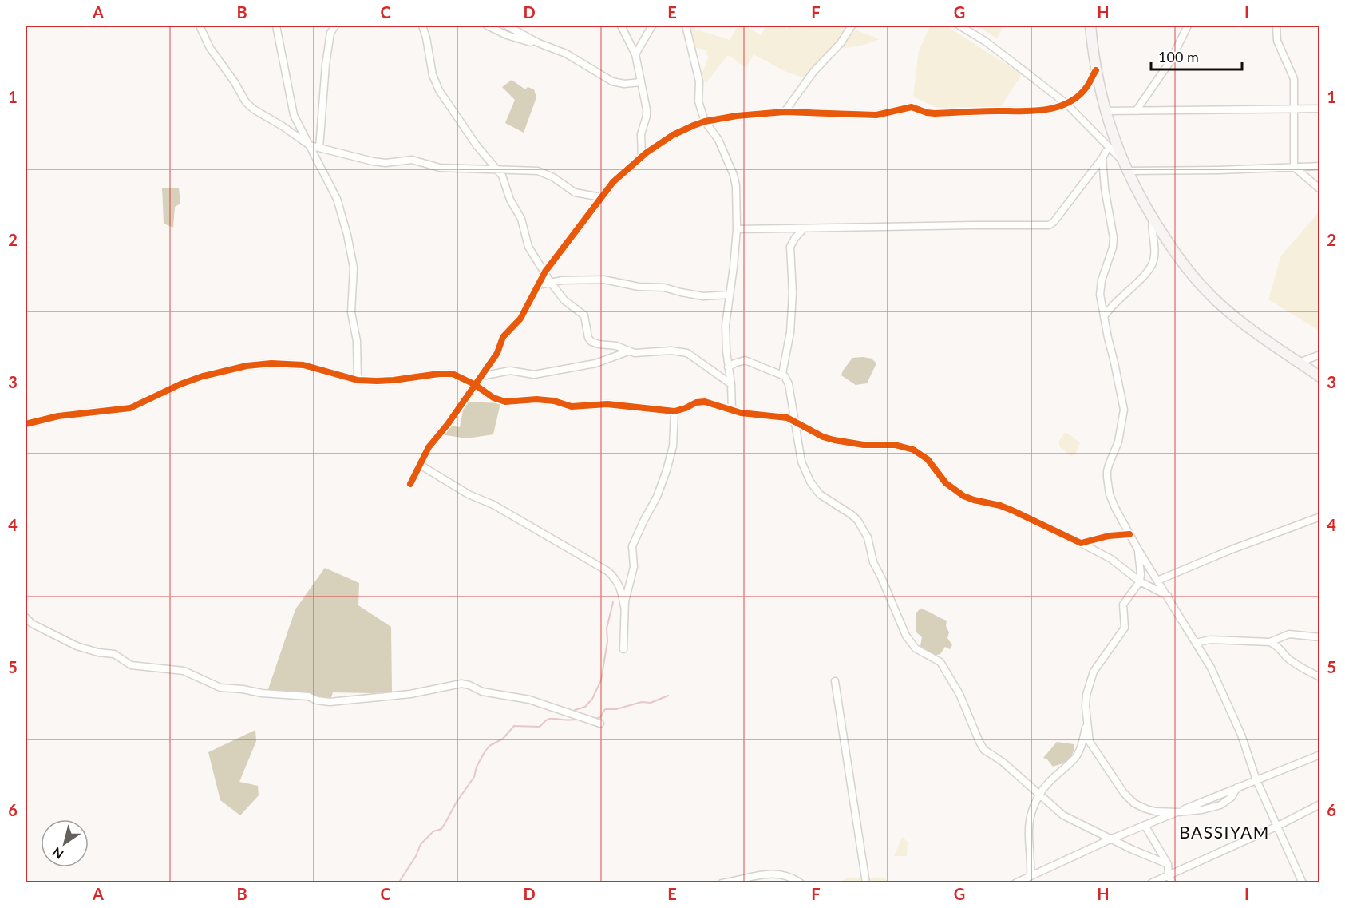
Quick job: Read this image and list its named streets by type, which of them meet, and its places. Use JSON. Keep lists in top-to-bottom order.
{
  "districts": ["BASSIYAM"],
  "scale_bar": "100 m",
  "north": "bottom left",
  "grid": {
    "columns": [
      "A",
      "B",
      "C",
      "D",
      "E",
      "F",
      "G",
      "H",
      "I"
    ],
    "rows": [
      "1",
      "2",
      "3",
      "4",
      "5",
      "6"
    ]
  }
}
